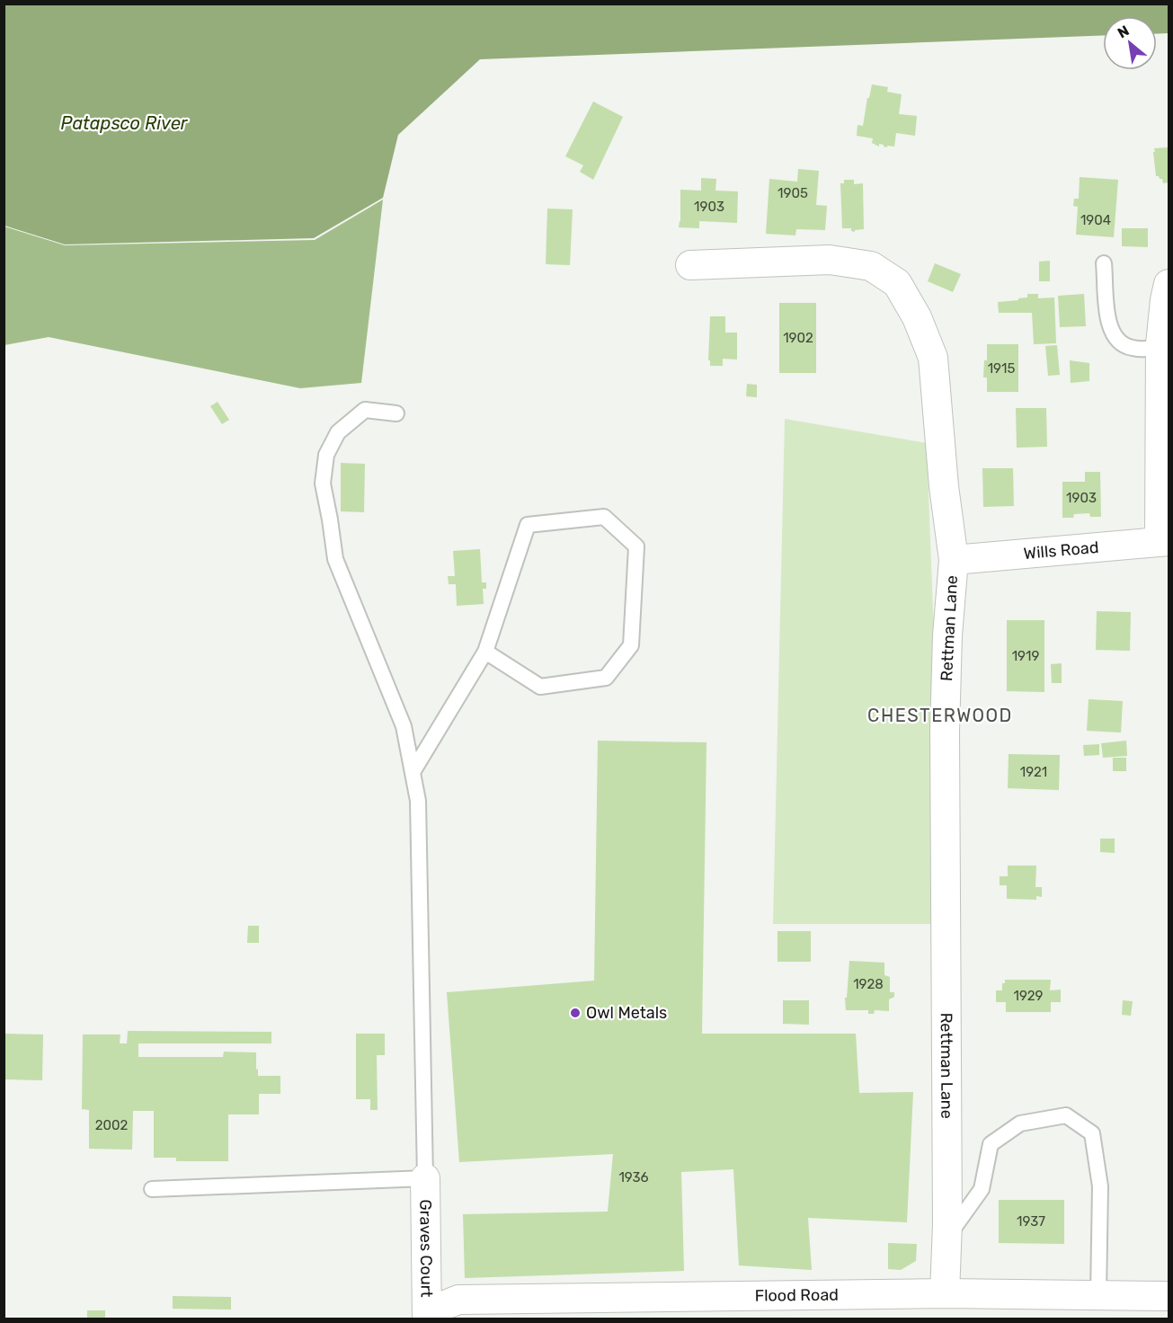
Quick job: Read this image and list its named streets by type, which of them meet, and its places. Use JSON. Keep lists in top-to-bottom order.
{
  "streets": {
    "street": [
      "Wills Road",
      "Rettman Lane",
      "Graves Court",
      "Flood Road"
    ]
  },
  "crossings": [
    ["Wills Road", "Rettman Lane"],
    ["Rettman Lane", "Flood Road"],
    ["Graves Court", "Flood Road"]
  ],
  "districts": ["CHESTERWOOD"],
  "water": ["Patapsco River"],
  "places": ["Owl Metals"],
  "house_numbers": [
    "1905",
    "1903",
    "1904",
    "1902",
    "1915",
    "1903",
    "1919",
    "1921",
    "1928",
    "1929",
    "2002",
    "1936",
    "1937"
  ],
  "north": "top left"
}
